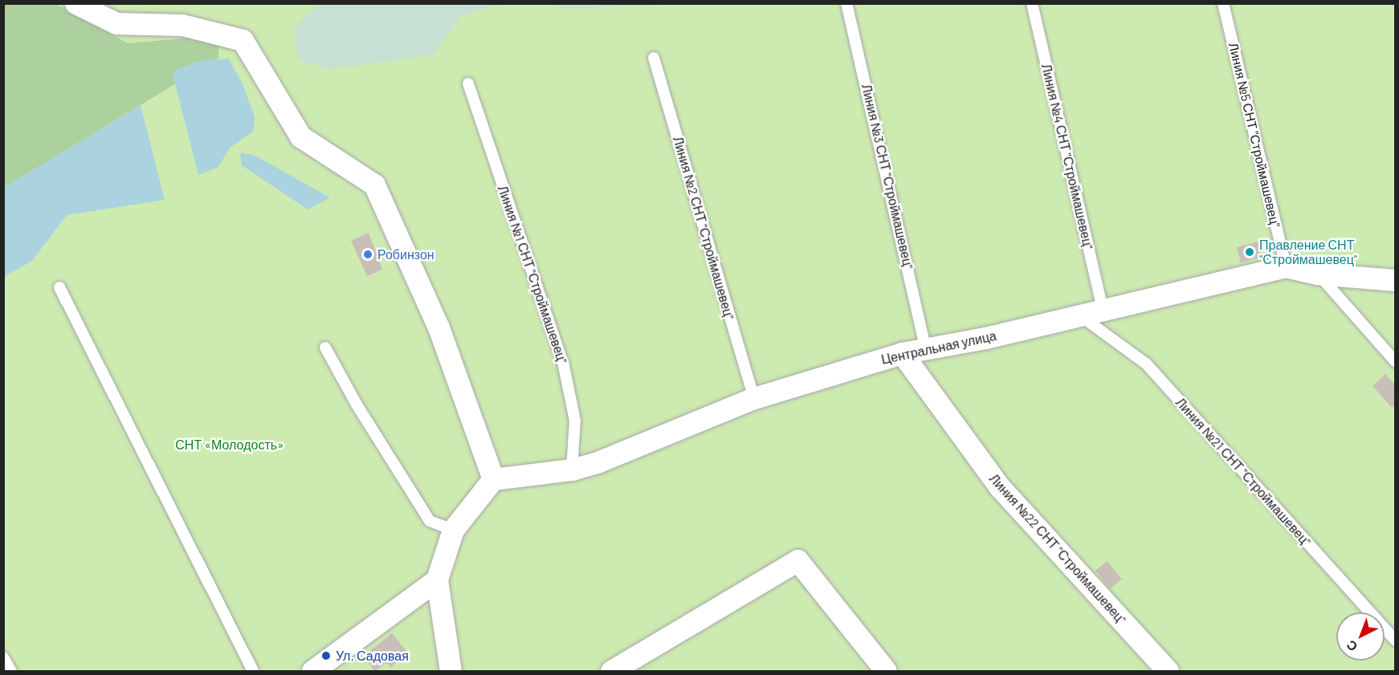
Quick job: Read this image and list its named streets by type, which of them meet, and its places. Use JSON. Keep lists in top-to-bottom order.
{
  "streets": {
    "street": ["Центральная улица", "Линия №22 СНТ \"Строймашевец\""],
    "lane": [
      "Линия №5 СНТ \"Строймашевец\"",
      "Линия №4 СНТ \"Строймашевец\"",
      "Линия №3 СНТ \"Строймашевец\"",
      "Линия №2 СНТ \"Строймашевец\"",
      "Линия №1 СНТ \"Строймашевец\"",
      "Линия №21 СНТ \"Строймашевец\""
    ]
  },
  "crossings": [
    ["Линия №5 СНТ \"Строймашевец\"", "Центральная улица"],
    ["Линия №4 СНТ \"Строймашевец\"", "Центральная улица"],
    ["Линия №3 СНТ \"Строймашевец\"", "Центральная улица"],
    ["Линия №2 СНТ \"Строймашевец\"", "Центральная улица"],
    ["Линия №1 СНТ \"Строймашевец\"", "Центральная улица"],
    ["Центральная улица", "Линия №21 СНТ \"Строймашевец\""],
    ["Центральная улица", "Линия №22 СНТ \"Строймашевец\""]
  ],
  "parks": ["СНТ «Молодость»"],
  "places": ["Правление СНТ \"Строймашевец\"", "Робинзон", "Ул. Садовая"],
  "north": "bottom left"
}
